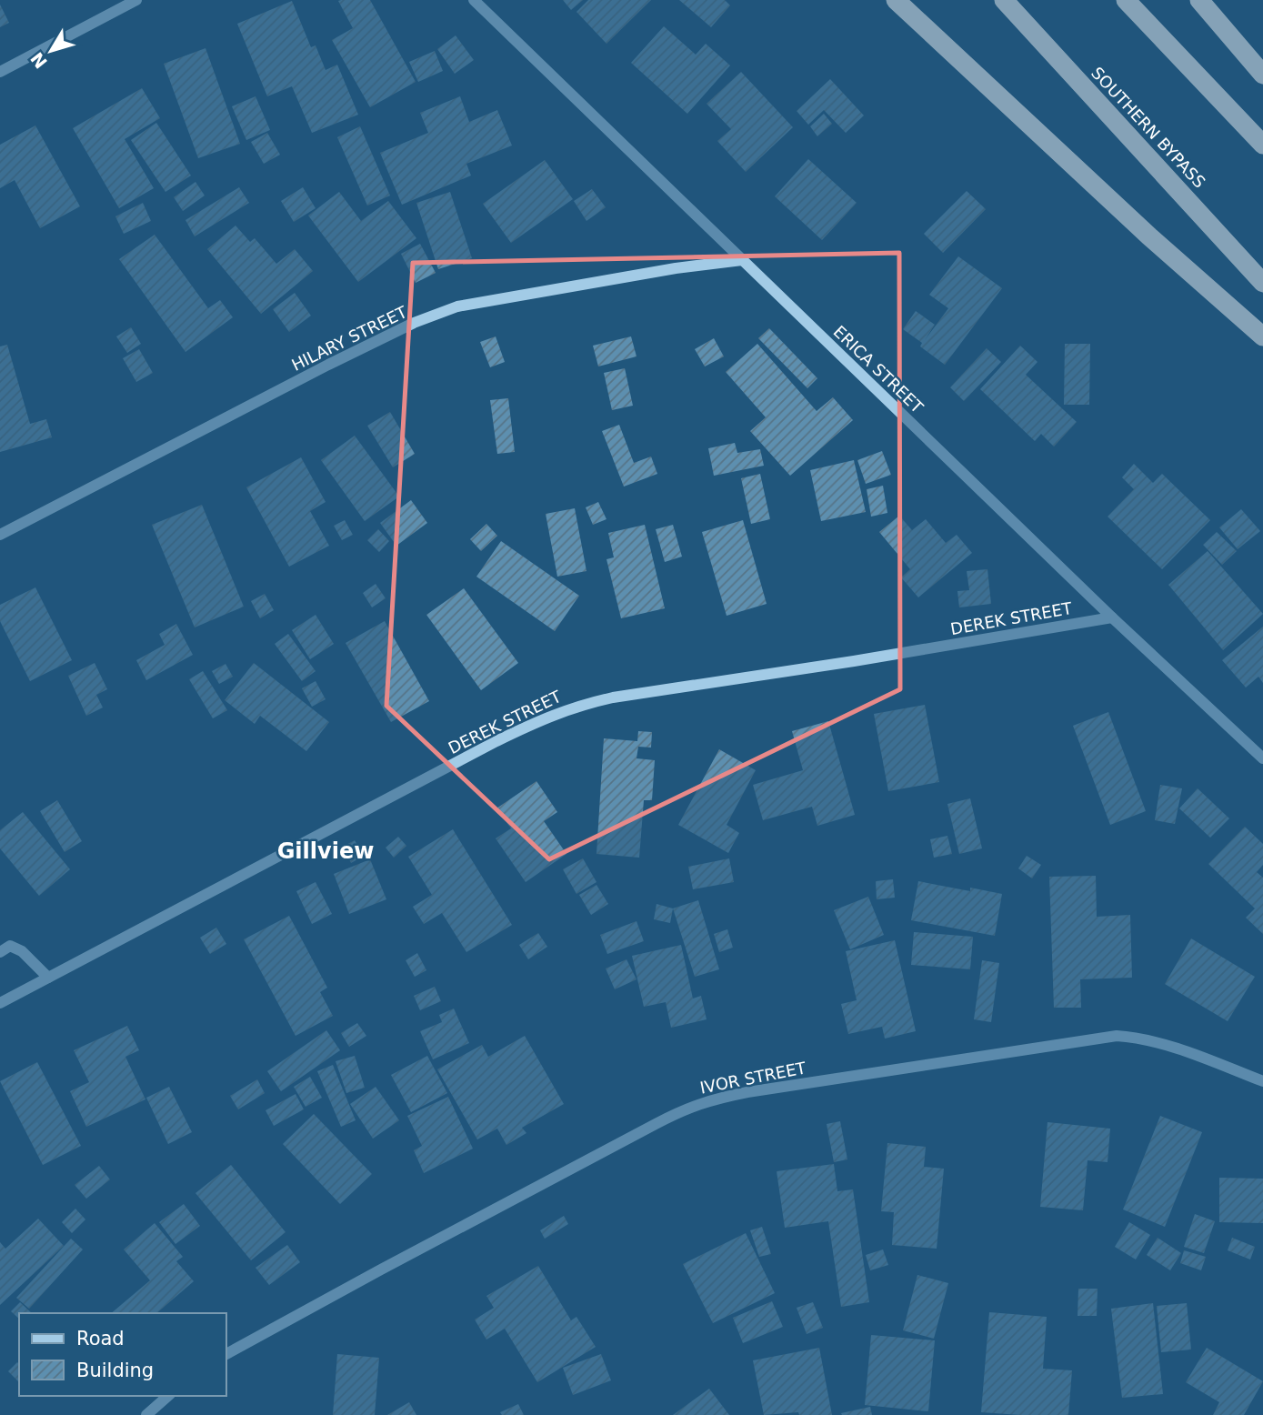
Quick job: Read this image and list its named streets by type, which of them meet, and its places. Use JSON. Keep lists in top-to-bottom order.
{
  "streets": {
    "highway": ["SOUTHERN BYPASS"],
    "street": [
      "HILARY STREET",
      "ERICA STREET",
      "DEREK STREET",
      "IVOR STREET"
    ]
  },
  "crossings": [
    ["HILARY STREET", "ERICA STREET"],
    ["ERICA STREET", "DEREK STREET"]
  ],
  "districts": ["Gillview"],
  "legend": ["Road", "Building"],
  "north": "bottom left"
}
